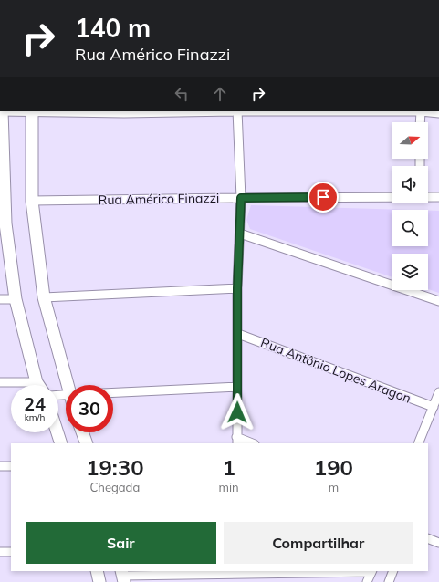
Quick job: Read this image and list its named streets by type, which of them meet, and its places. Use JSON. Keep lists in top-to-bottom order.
{
  "streets": {
    "street": ["Rua Américo Finazzi", "Rua Antônio Lopes Aragon"]
  },
  "north": "right",
  "page": {
    "turn": ["140 m", "Rua Américo Finazzi"],
    "speed": "24 km/h",
    "limit": "30",
    "eta": [
      "19:30",
      "Chegada",
      "1",
      "min",
      "190",
      "m"
    ],
    "buttons": ["Sair", "Compartilhar"]
  }
}
